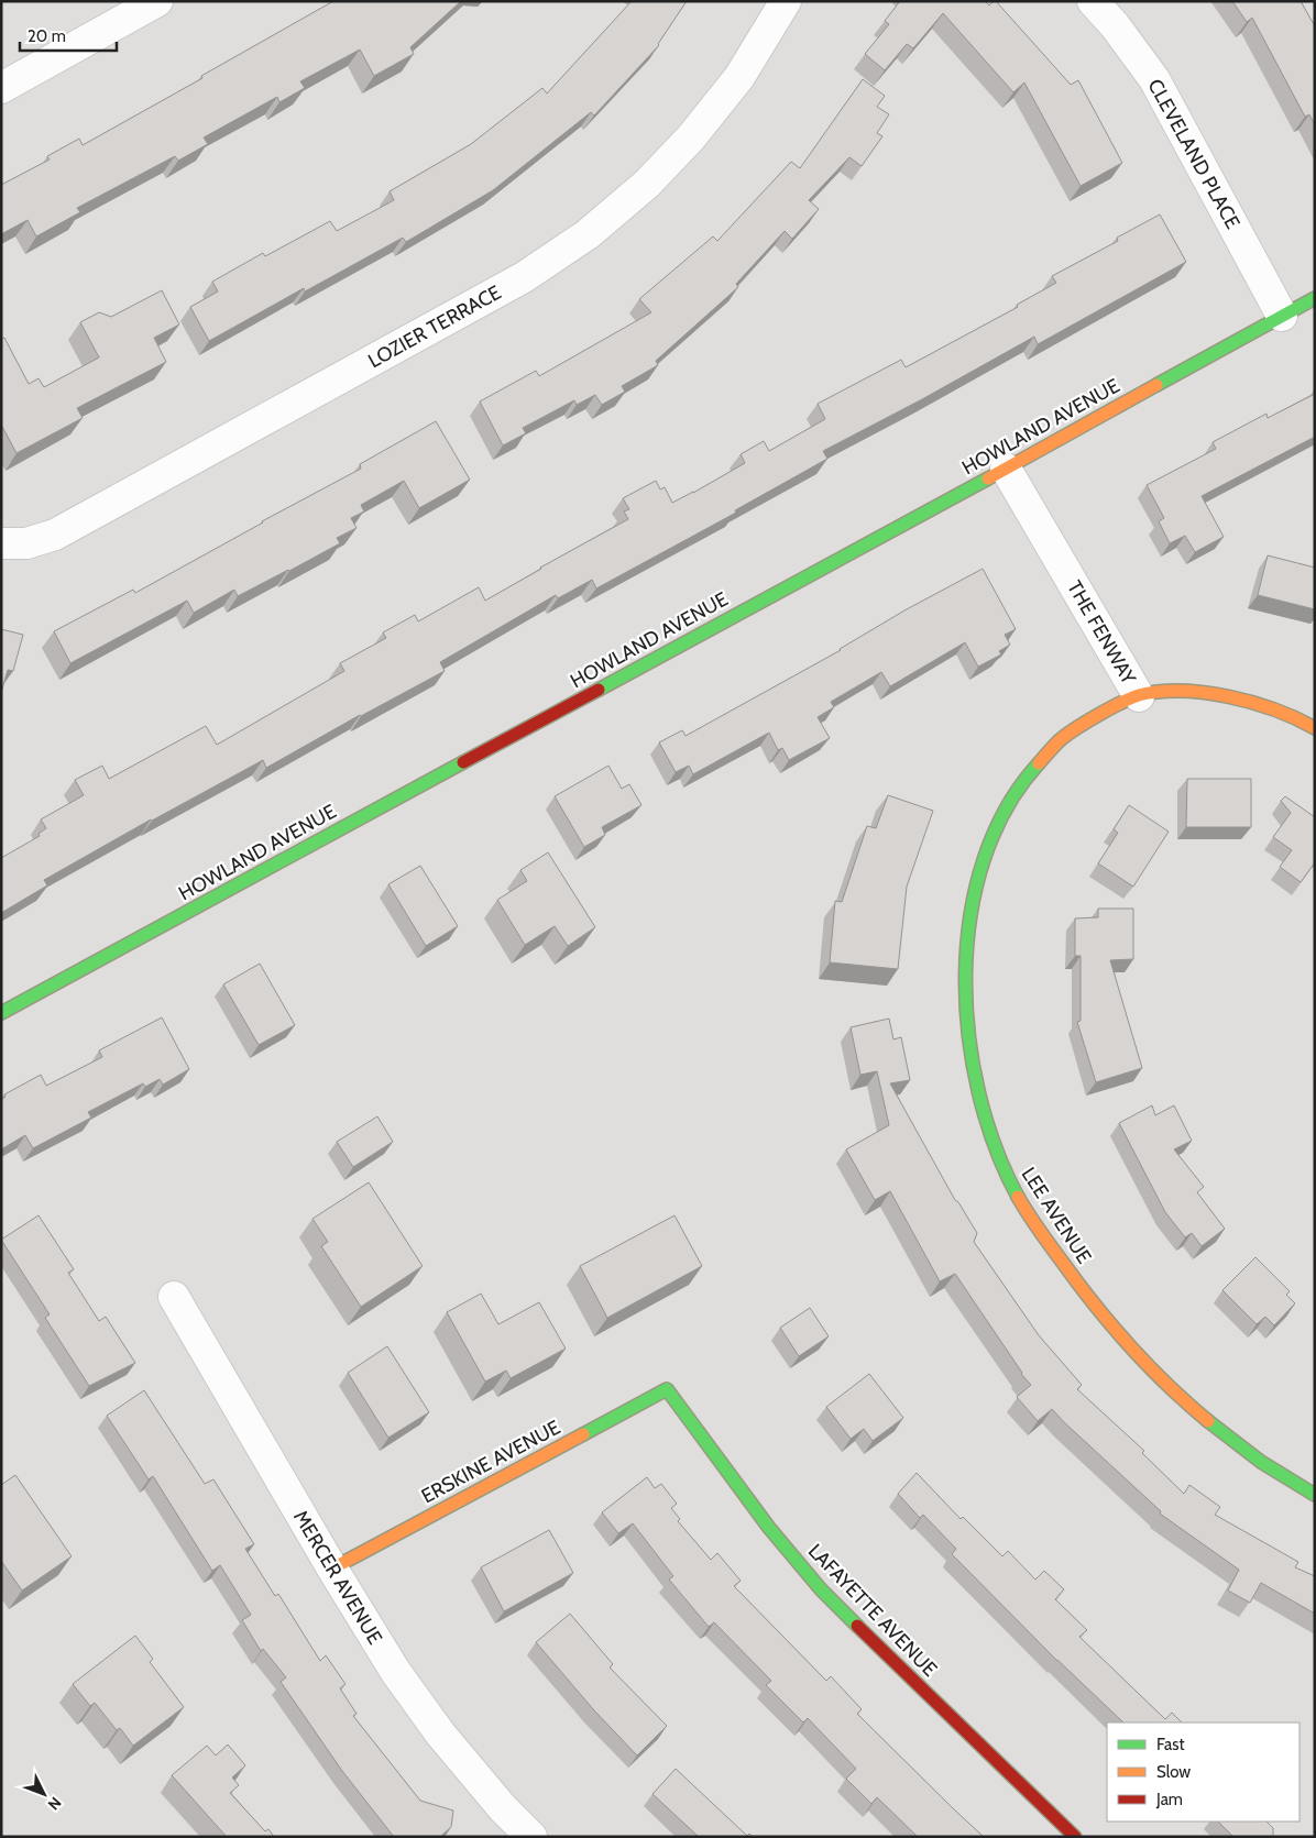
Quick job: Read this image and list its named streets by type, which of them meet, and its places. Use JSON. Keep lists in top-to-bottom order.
{
  "streets": {
    "street": [
      "CLEVELAND PLACE",
      "LOZIER TERRACE",
      "HOWLAND AVENUE",
      "THE FENWAY",
      "LEE AVENUE",
      "ERSKINE AVENUE",
      "MERCER AVENUE",
      "LAFAYETTE AVENUE"
    ]
  },
  "crossings": [
    ["CLEVELAND PLACE", "HOWLAND AVENUE"],
    ["HOWLAND AVENUE", "THE FENWAY"],
    ["THE FENWAY", "LEE AVENUE"],
    ["ERSKINE AVENUE", "MERCER AVENUE"],
    ["ERSKINE AVENUE", "LAFAYETTE AVENUE"]
  ],
  "legend": ["Fast", "Slow", "Jam"],
  "scale_bar": "20 m",
  "north": "bottom right"
}
